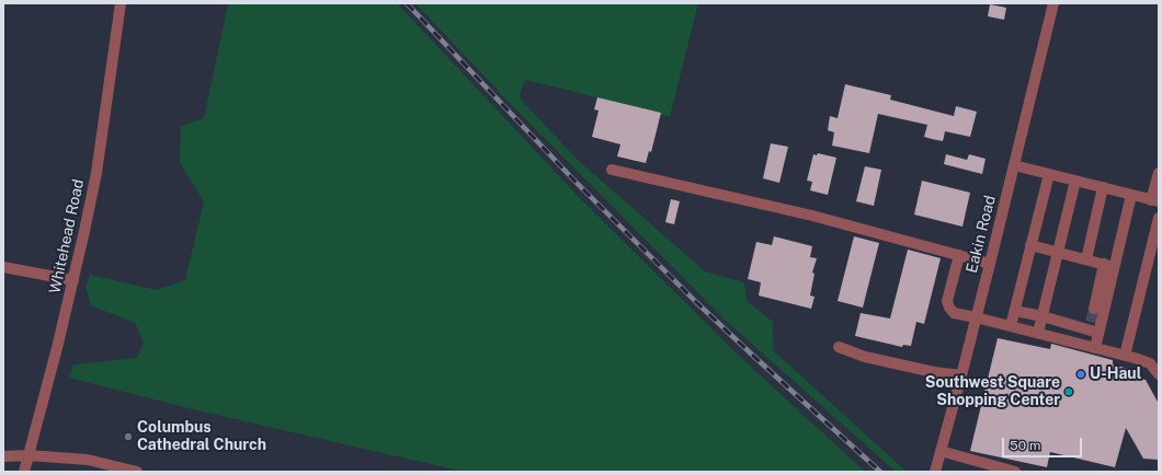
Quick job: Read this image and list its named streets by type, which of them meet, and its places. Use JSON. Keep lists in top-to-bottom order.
{
  "streets": {
    "street": ["Eakin Road", "Whitehead Road"]
  },
  "places": ["U-Haul", "Southwest Square Shopping Center", "Columbus Cathedral Church"],
  "scale_bar": "50 m"
}
